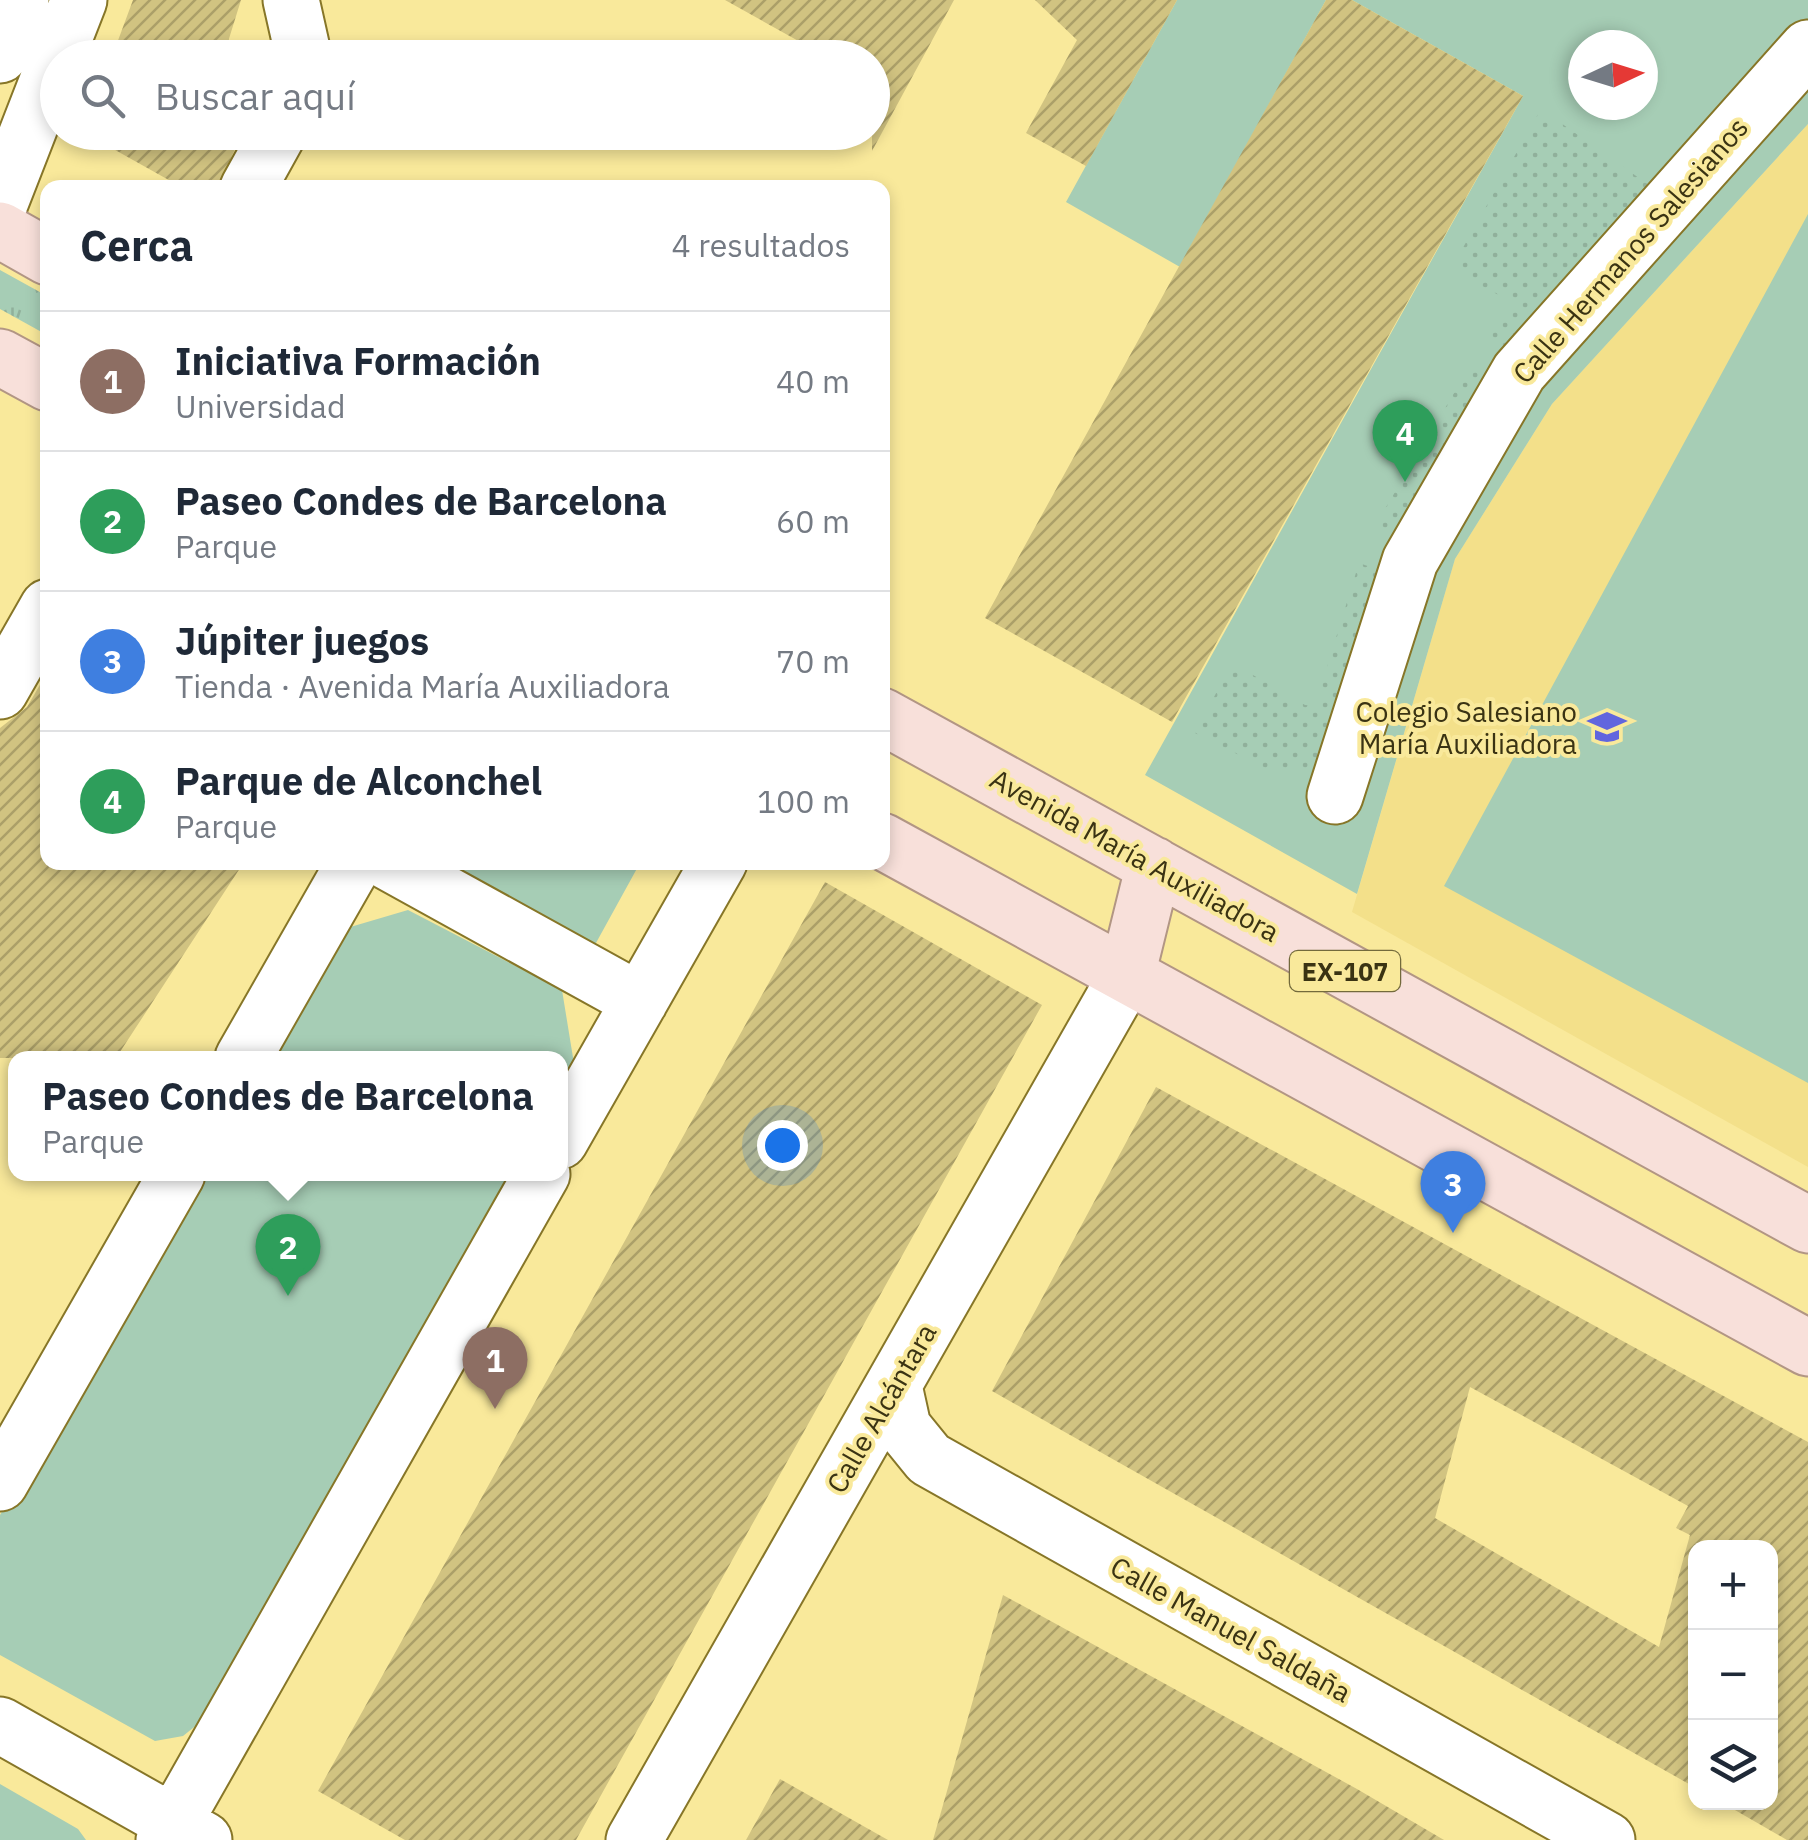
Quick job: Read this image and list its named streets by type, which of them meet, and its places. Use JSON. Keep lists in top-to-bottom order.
{
  "streets": {
    "main road": ["Avenida María Auxiliadora", "EX-107"],
    "street": ["Calle Hermanos Salesianos", "Calle Alcántara", "Calle Manuel Saldaña"]
  },
  "crossings": [
    ["Calle Alcántara", "Calle Manuel Saldaña"]
  ],
  "places": {
    "school or university": ["Colegio Salesiano María Auxiliadora"]
  },
  "north": "right",
  "page": {
    "search": "Buscar aquí",
    "heading": ["Cerca", "4 resultados"],
    "list": [
      {
        "mark": "1",
        "name": "Iniciativa Formación",
        "note": "Universidad",
        "value": "40 m"
      },
      {
        "mark": "2",
        "name": "Paseo Condes de Barcelona",
        "note": "Parque",
        "value": "60 m"
      },
      {
        "mark": "3",
        "name": "Júpiter juegos",
        "note": "Tienda · Avenida María Auxiliadora",
        "value": "70 m"
      },
      {
        "mark": "4",
        "name": "Parque de Alconchel",
        "note": "Parque",
        "value": "100 m"
      }
    ],
    "pins": [
      "4",
      "3",
      "2",
      "1"
    ],
    "popup": ["Paseo Condes de Barcelona", "Parque"],
    "map_buttons": ["+", "−"]
  }
}
